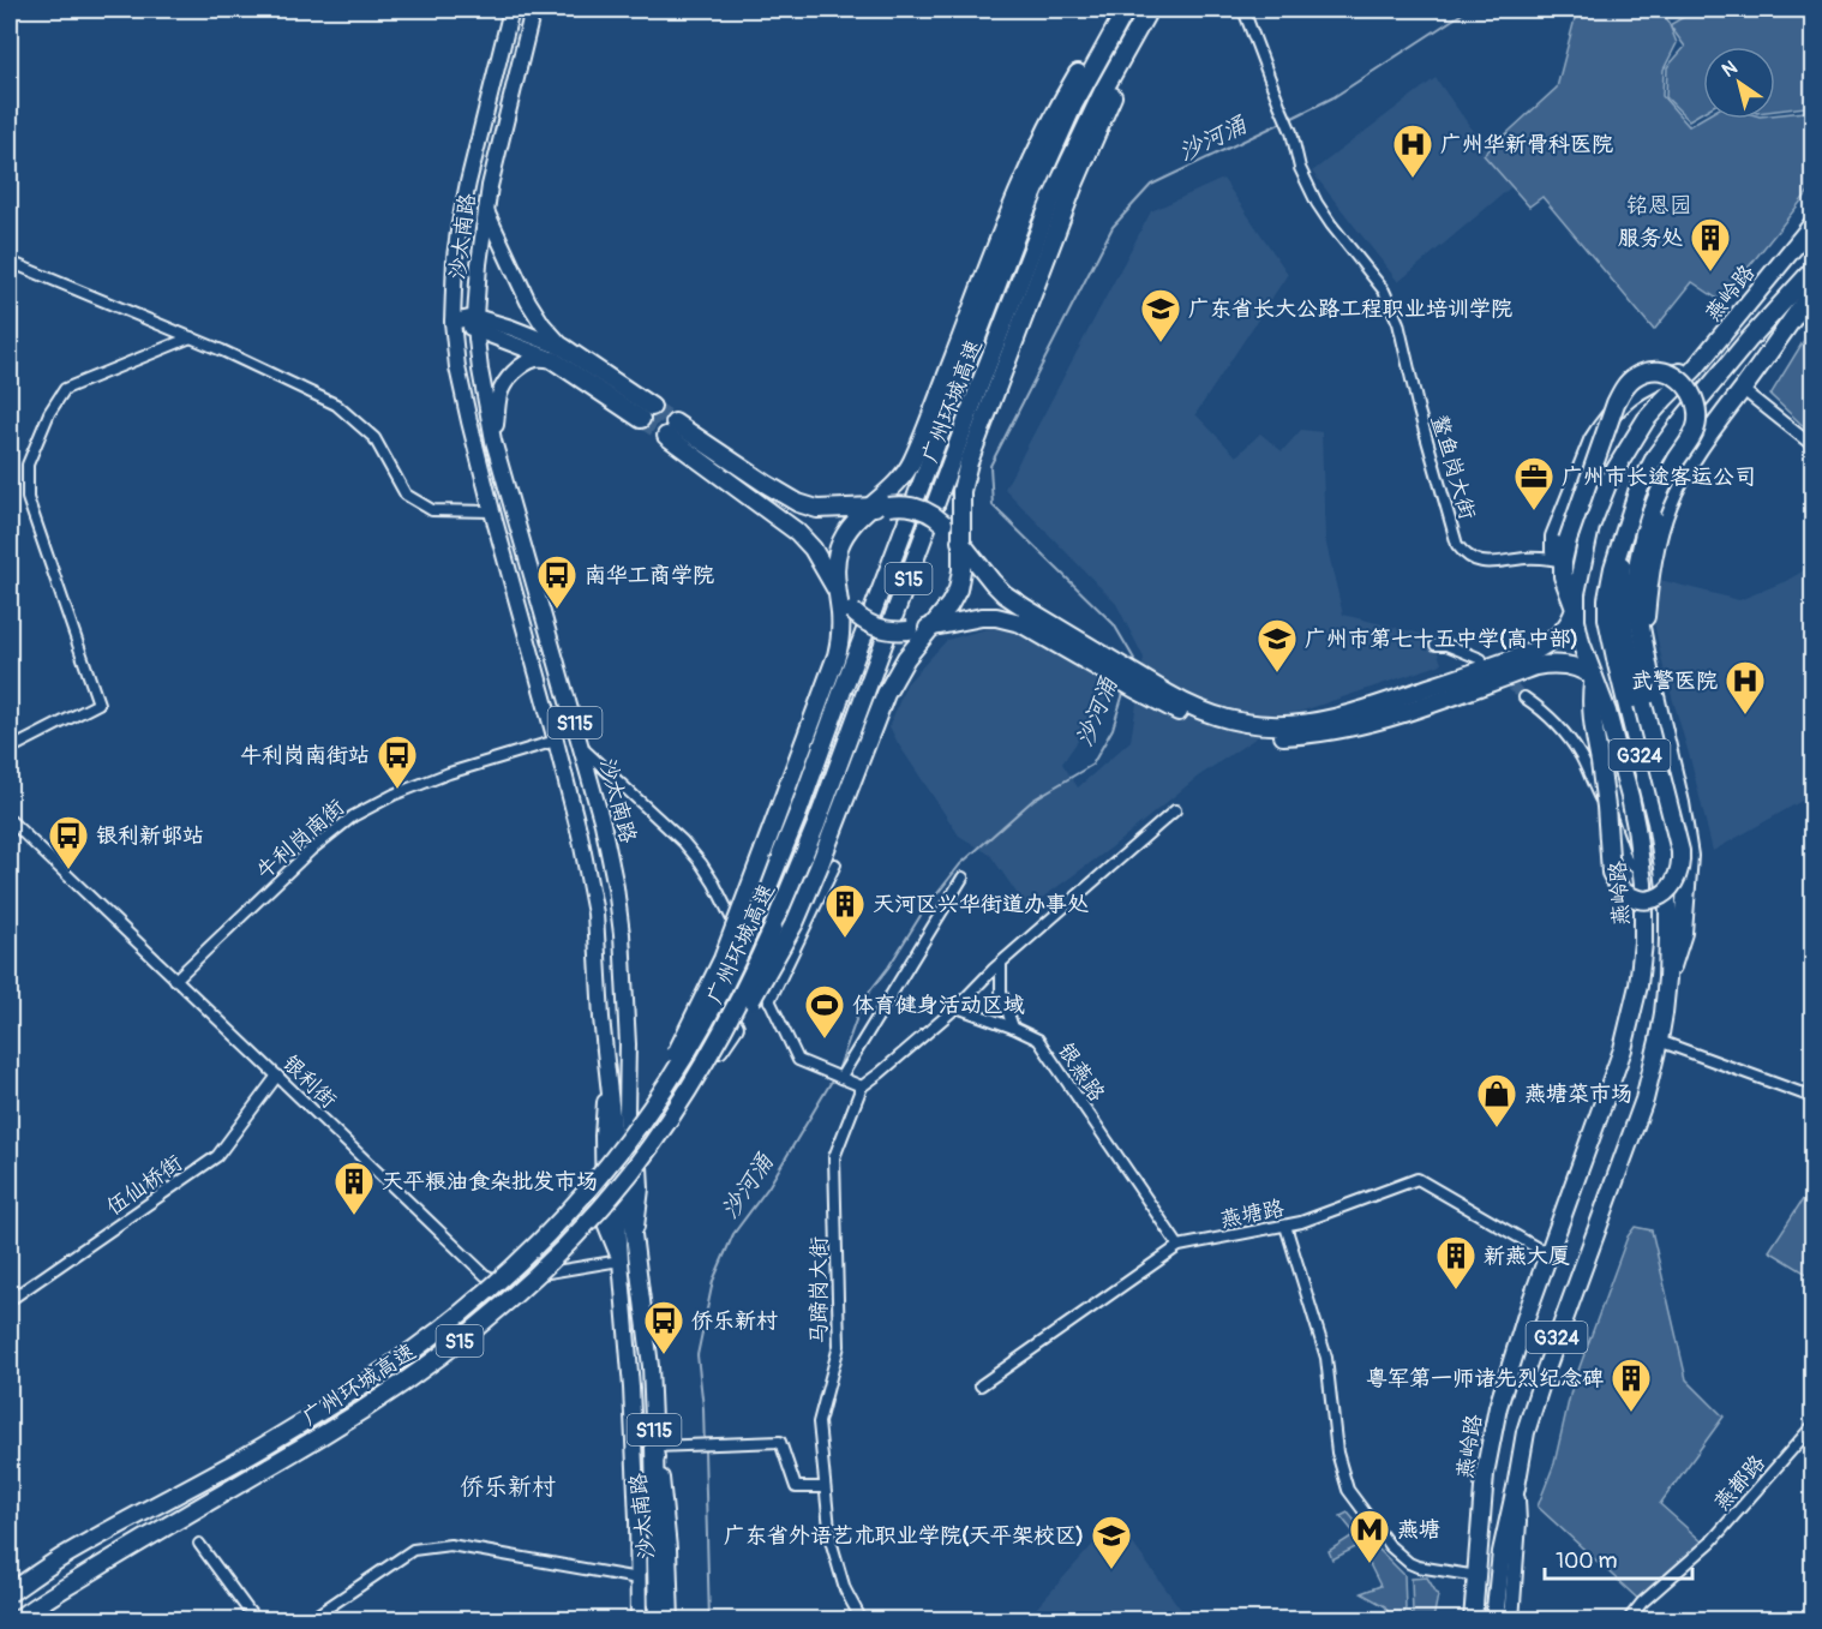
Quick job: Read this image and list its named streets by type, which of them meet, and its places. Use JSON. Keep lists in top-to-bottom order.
{
  "streets": {
    "highway": [
      "燕岭路",
      "广州环城高速",
      "S15",
      "G324"
    ],
    "main road": ["沙太南路", "S115"],
    "street": [
      "鳌鱼岗大街",
      "牛利岗南街",
      "银燕路",
      "银利街",
      "伍仙桥街",
      "燕塘路",
      "马蹄岗大街",
      "燕都路"
    ]
  },
  "crossings": [
    ["沙太南路", "牛利岗南街"],
    ["沙太南路", "银利街"],
    ["燕岭路", "燕塘路"],
    ["牛利岗南街", "银利街"],
    ["银燕路", "燕塘路"],
    ["银利街", "伍仙桥街"]
  ],
  "districts": ["侨乐新村"],
  "water": ["沙河涌"],
  "parks": ["铭恩园"],
  "places": {
    "hospital": ["广州华新骨科医院", "武警医院"],
    "building": [
      "服务处",
      "天河区兴华街道办事处",
      "天平粮油食杂批发市场",
      "新燕大厦",
      "粤军第一师诸先烈纪念碑"
    ],
    "school or university": ["广东省长大公路工程职业培训学院", "广州市第七十五中学(高中部)", "广东省外语艺术职业学院(天平架校区)"],
    "office": ["广州市长途客运公司"],
    "bus stop": [
      "南华工商学院",
      "牛利岗南街站",
      "银利新邨站",
      "侨乐新村"
    ],
    "sports": ["体育健身活动区域"],
    "shop": ["燕塘菜市场"],
    "metro station": ["燕塘"]
  },
  "scale_bar": "100 m",
  "north": "top left"
}
